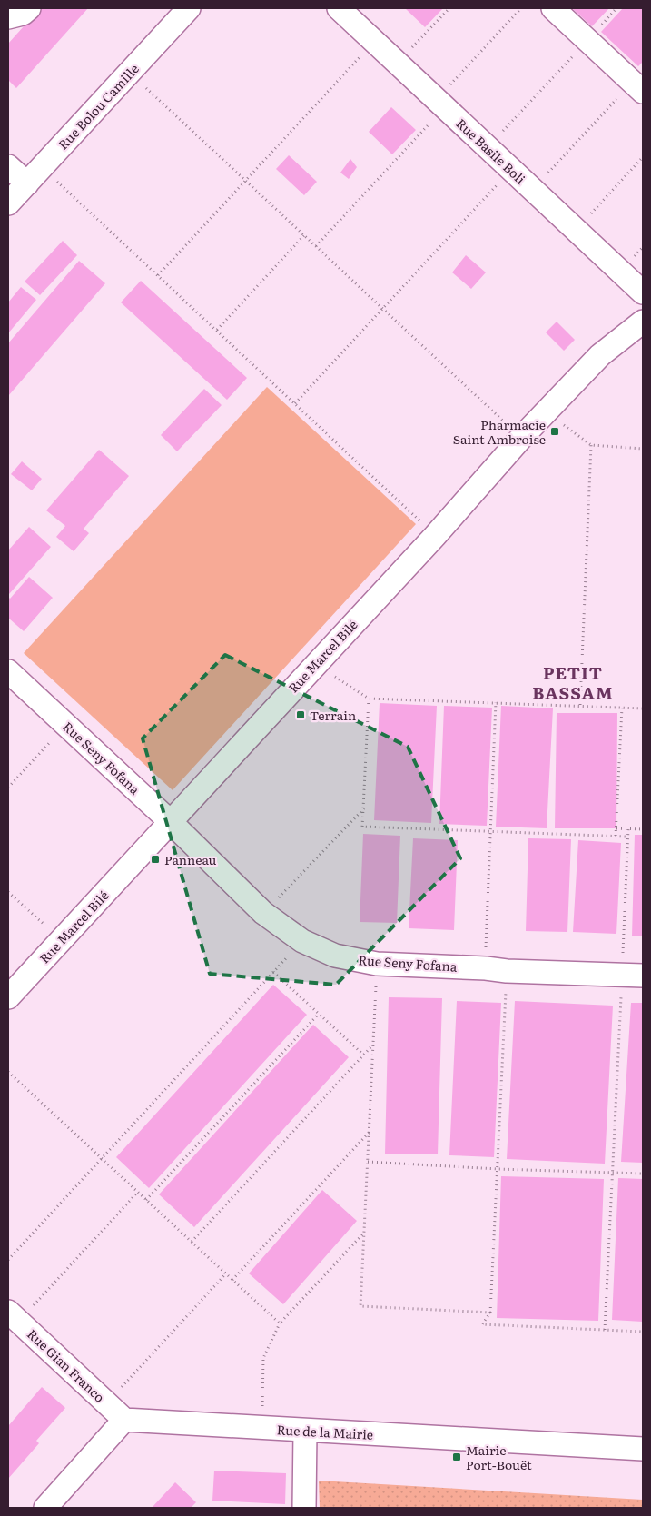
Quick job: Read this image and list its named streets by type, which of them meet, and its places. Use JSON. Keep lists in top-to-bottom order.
{
  "streets": {
    "street": [
      "Rue Bolou Camille",
      "Rue Basile Boli",
      "Rue Marcel Bilé",
      "Rue Seny Fofana",
      "Rue Gian Franco",
      "Rue de la Mairie"
    ]
  },
  "crossings": [
    ["Rue Marcel Bilé", "Rue Seny Fofana"],
    ["Rue Gian Franco", "Rue de la Mairie"]
  ],
  "districts": ["PETIT BASSAM"],
  "places": {
    "transit": [
      "Pharmacie Saint Ambroise",
      "Terrain",
      "Panneau",
      "Mairie Port-Bouët"
    ]
  }
}
